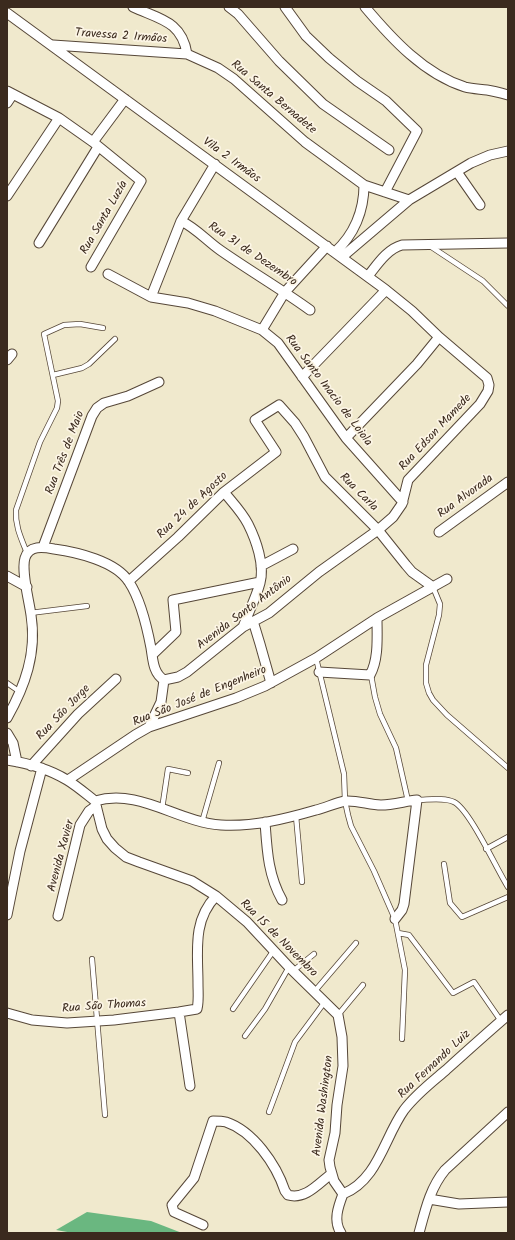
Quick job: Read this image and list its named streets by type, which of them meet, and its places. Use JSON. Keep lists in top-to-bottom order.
{
  "streets": {
    "street": [
      "Travessa 2 Irmãos",
      "Rua Santa Bernadete",
      "Vila 2 Irmãos",
      "Rua Santa Luzía",
      "Rua 31 de Dezembro",
      "Rua Santo Inacio de Loiola",
      "Rua Edson Mamede",
      "Rua Três de Maio",
      "Rua Carla",
      "Rua Alvorada",
      "Rua 24 de Agosto",
      "Avenida Santo Antônio",
      "Rua São José de Engenheiro",
      "Rua São Jorge",
      "Avenida Xavier",
      "Rua 15 de Novembro",
      "Rua São Thomas",
      "Rua Fernando Luiz",
      "Avenida Washington"
    ]
  },
  "crossings": [
    ["Travessa 2 Irmãos", "Rua Santa Bernadete"],
    ["Travessa 2 Irmãos", "Vila 2 Irmãos"],
    ["Vila 2 Irmãos", "Rua Edson Mamede"],
    ["Rua Santo Inacio de Loiola", "Rua Edson Mamede"],
    ["Rua Edson Mamede", "Rua Carla"],
    ["Rua Edson Mamede", "Avenida Santo Antônio"],
    ["Rua Carla", "Rua 24 de Agosto"],
    ["Rua Carla", "Avenida Santo Antônio"],
    ["Rua Carla", "Rua São José de Engenheiro"],
    ["Avenida Xavier", "Rua 15 de Novembro"],
    ["Rua 15 de Novembro", "Rua São Thomas"],
    ["Rua 15 de Novembro", "Avenida Washington"],
    ["Rua Fernando Luiz", "Avenida Washington"]
  ]
}
